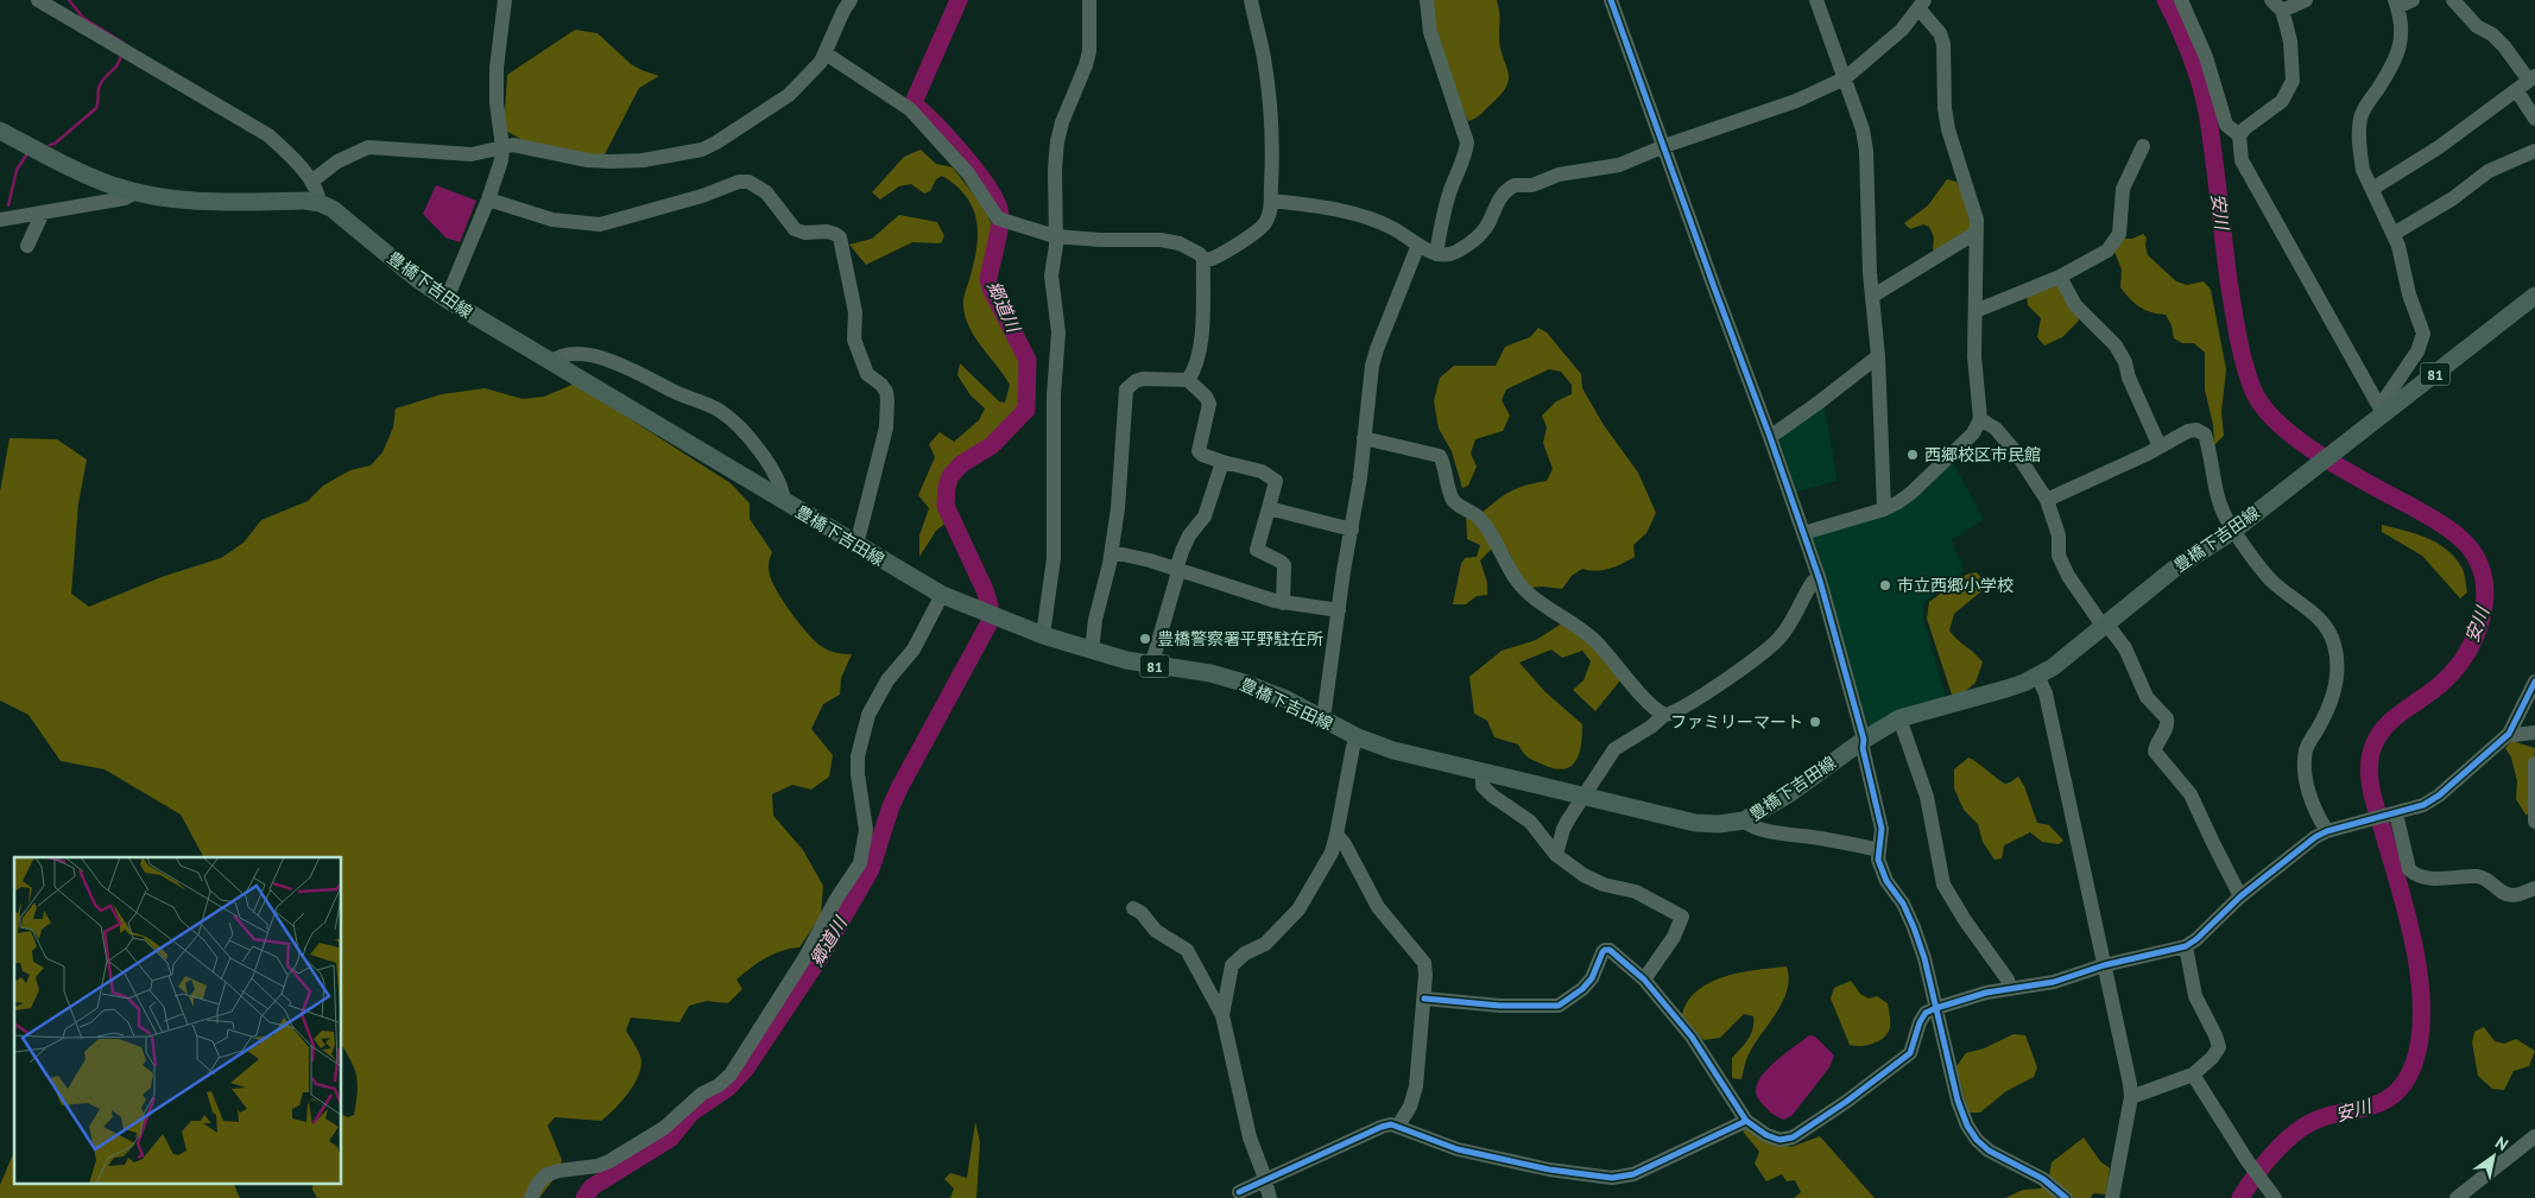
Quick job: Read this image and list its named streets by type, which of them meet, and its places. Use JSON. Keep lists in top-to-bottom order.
{
  "streets": {
    "main road": ["豊橋下吉田線", "81"]
  },
  "water": ["安川", "郷道川"],
  "places": [
    "西郷校区市民館",
    "市立西郷小学校",
    "豊橋警察署平野駐在所",
    "ファミリーマート"
  ],
  "north": "top right"
}
